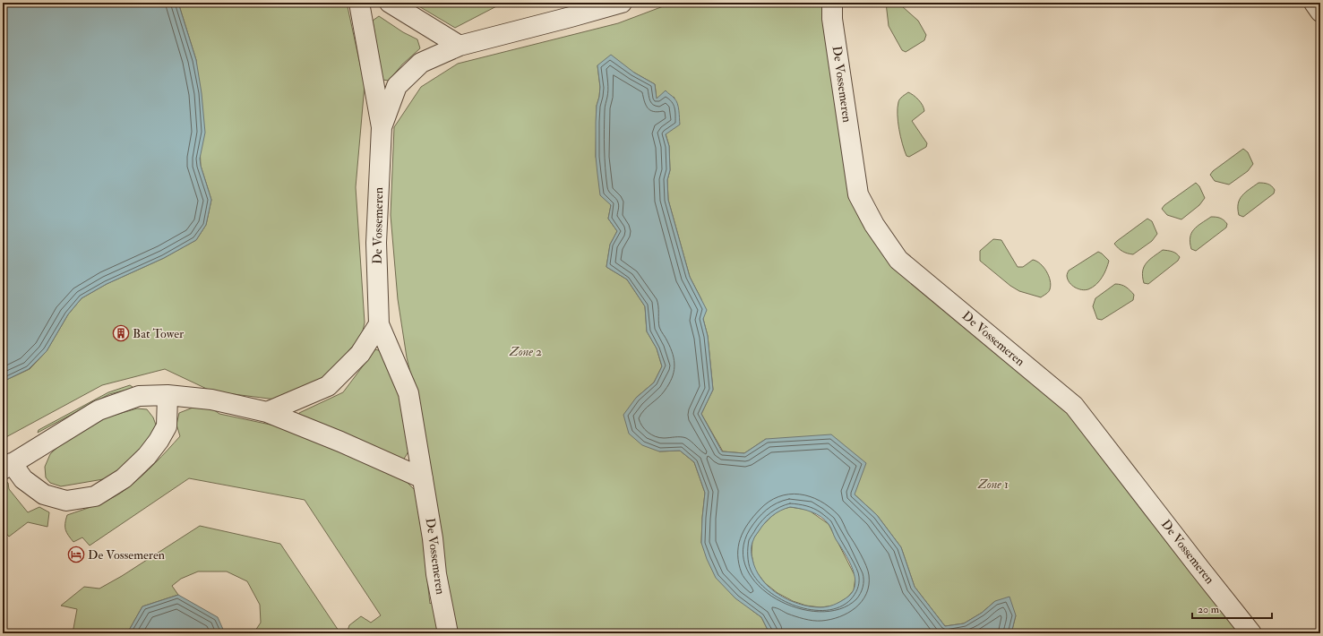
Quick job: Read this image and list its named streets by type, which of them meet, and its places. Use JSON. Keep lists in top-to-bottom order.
{
  "streets": {
    "street": ["De Vossemeren"]
  },
  "parks": ["Zone 2", "Zone 1"],
  "places": {
    "building": ["Bat Tower"],
    "hotel": ["De Vossemeren"]
  },
  "scale_bar": "20 m"
}
